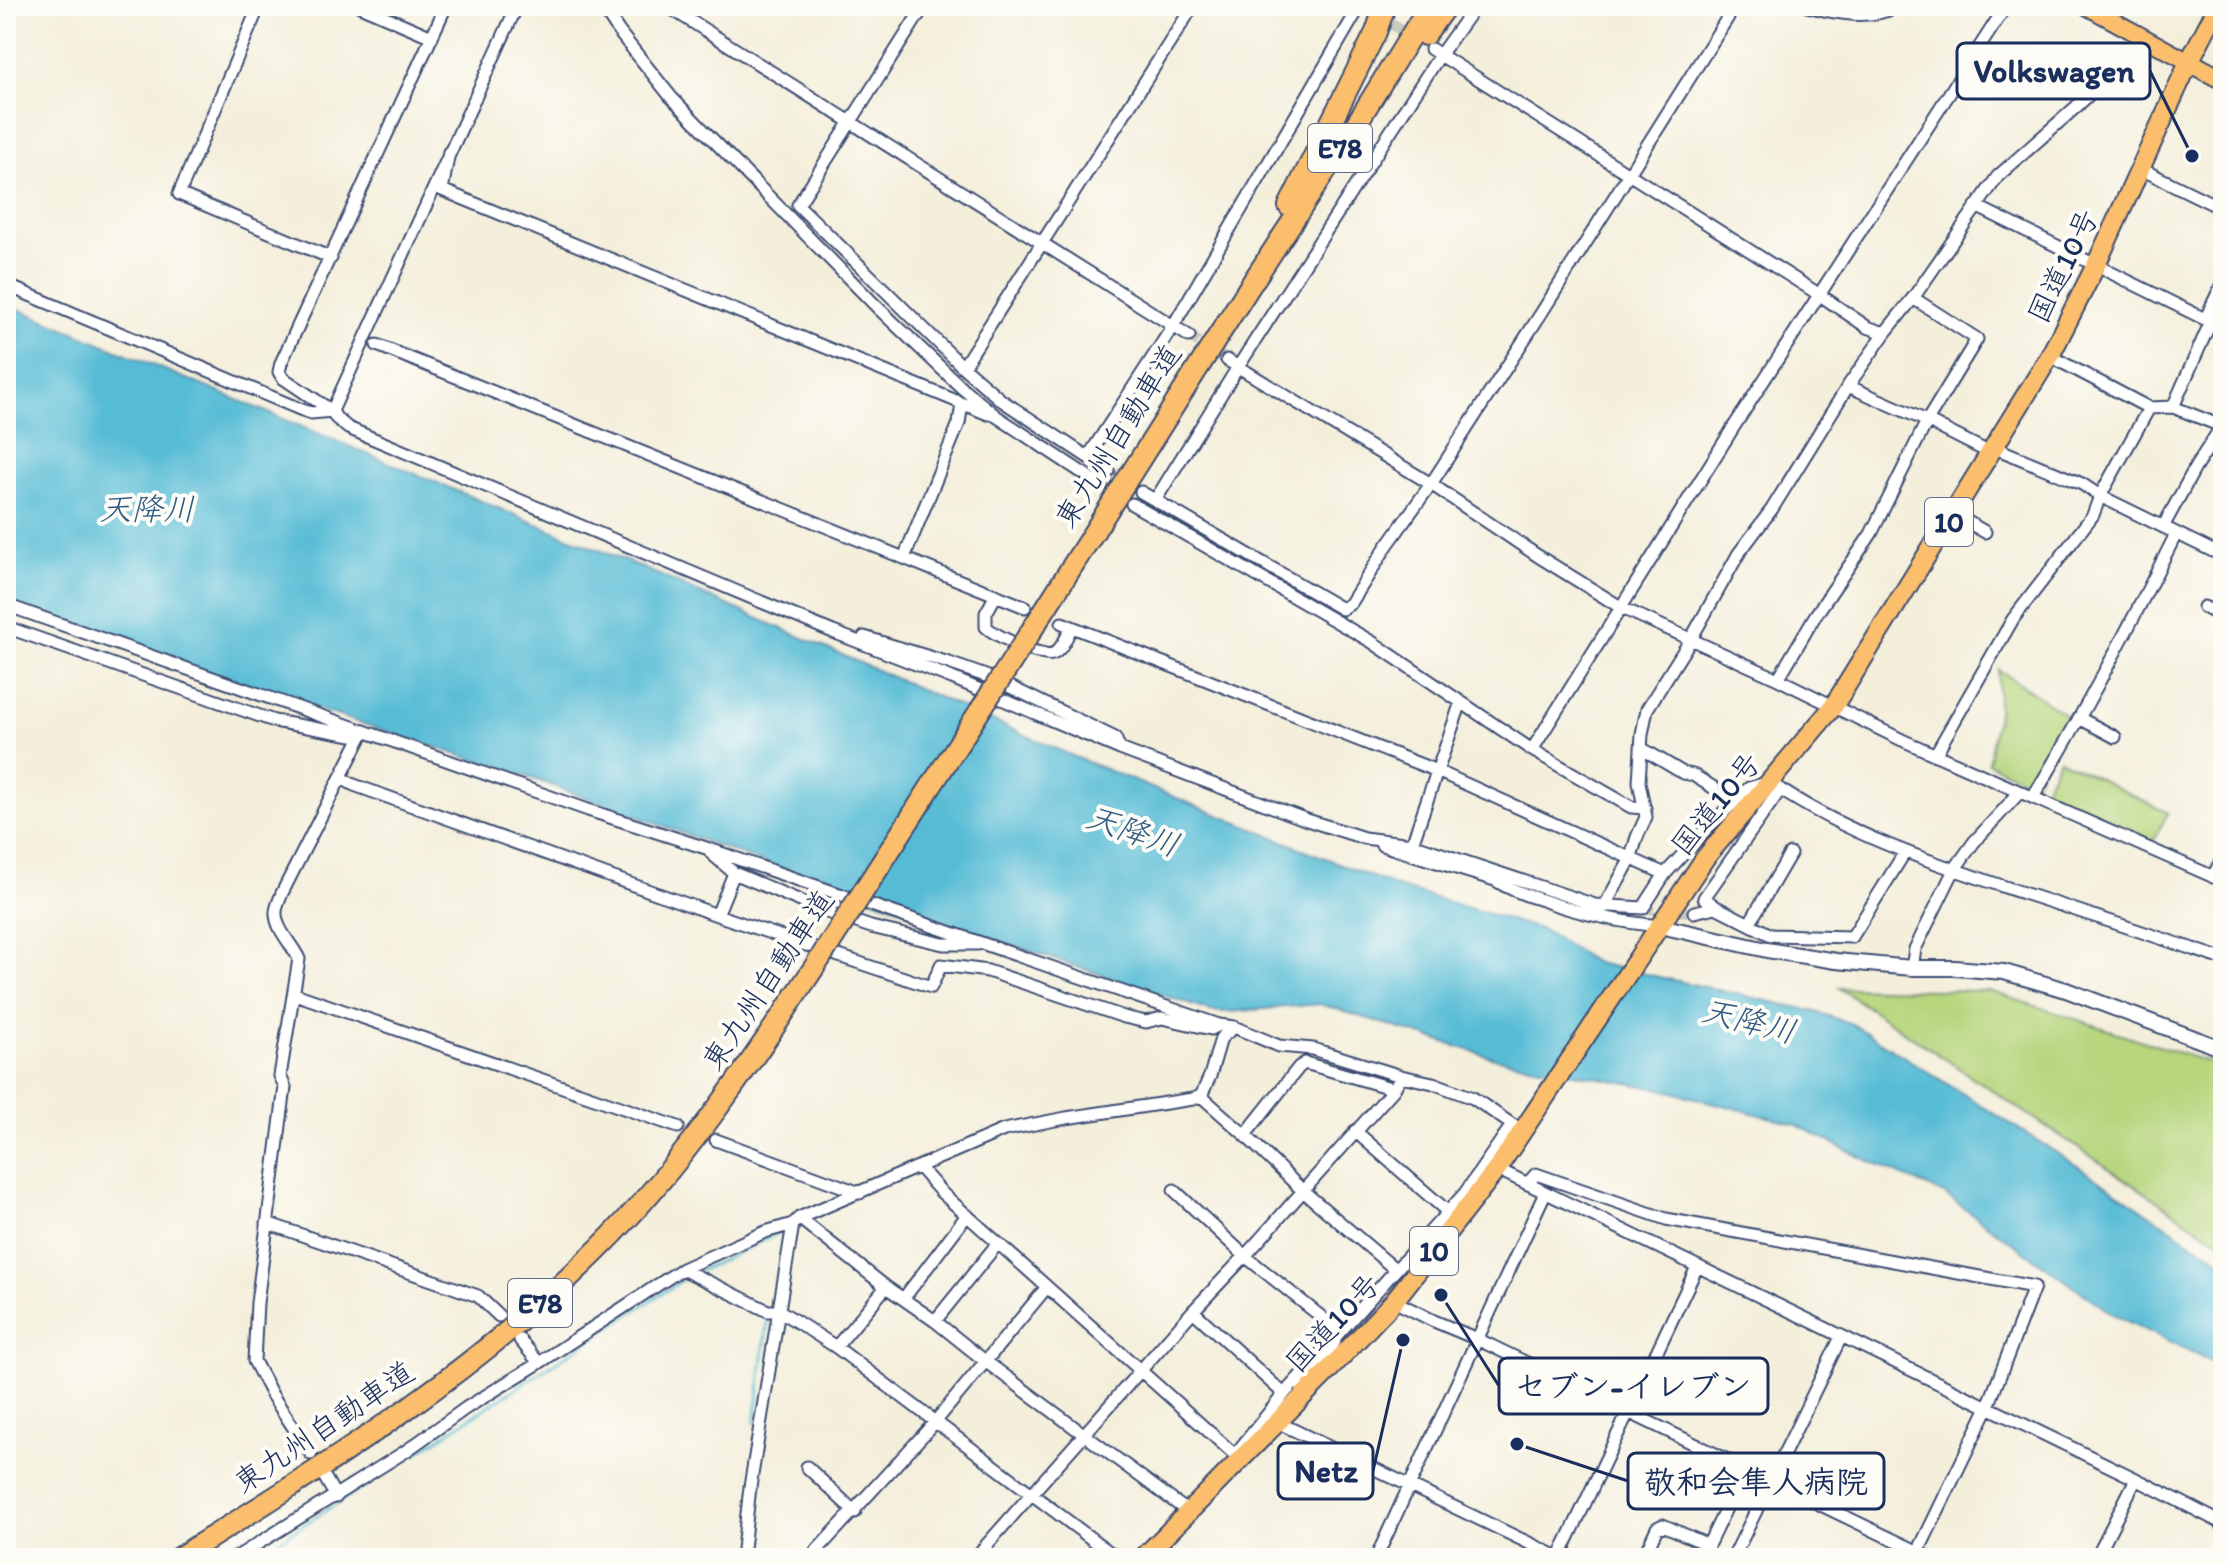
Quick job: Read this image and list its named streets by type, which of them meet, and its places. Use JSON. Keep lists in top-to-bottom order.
{
  "streets": {
    "highway": [
      "E78",
      "国道10号",
      "東九州自動車道",
      "10"
    ]
  },
  "water": ["天降川"],
  "places": [
    "Volkswagen",
    "セブン-イレブン",
    "Netz",
    "敬和会隼人病院"
  ]
}
